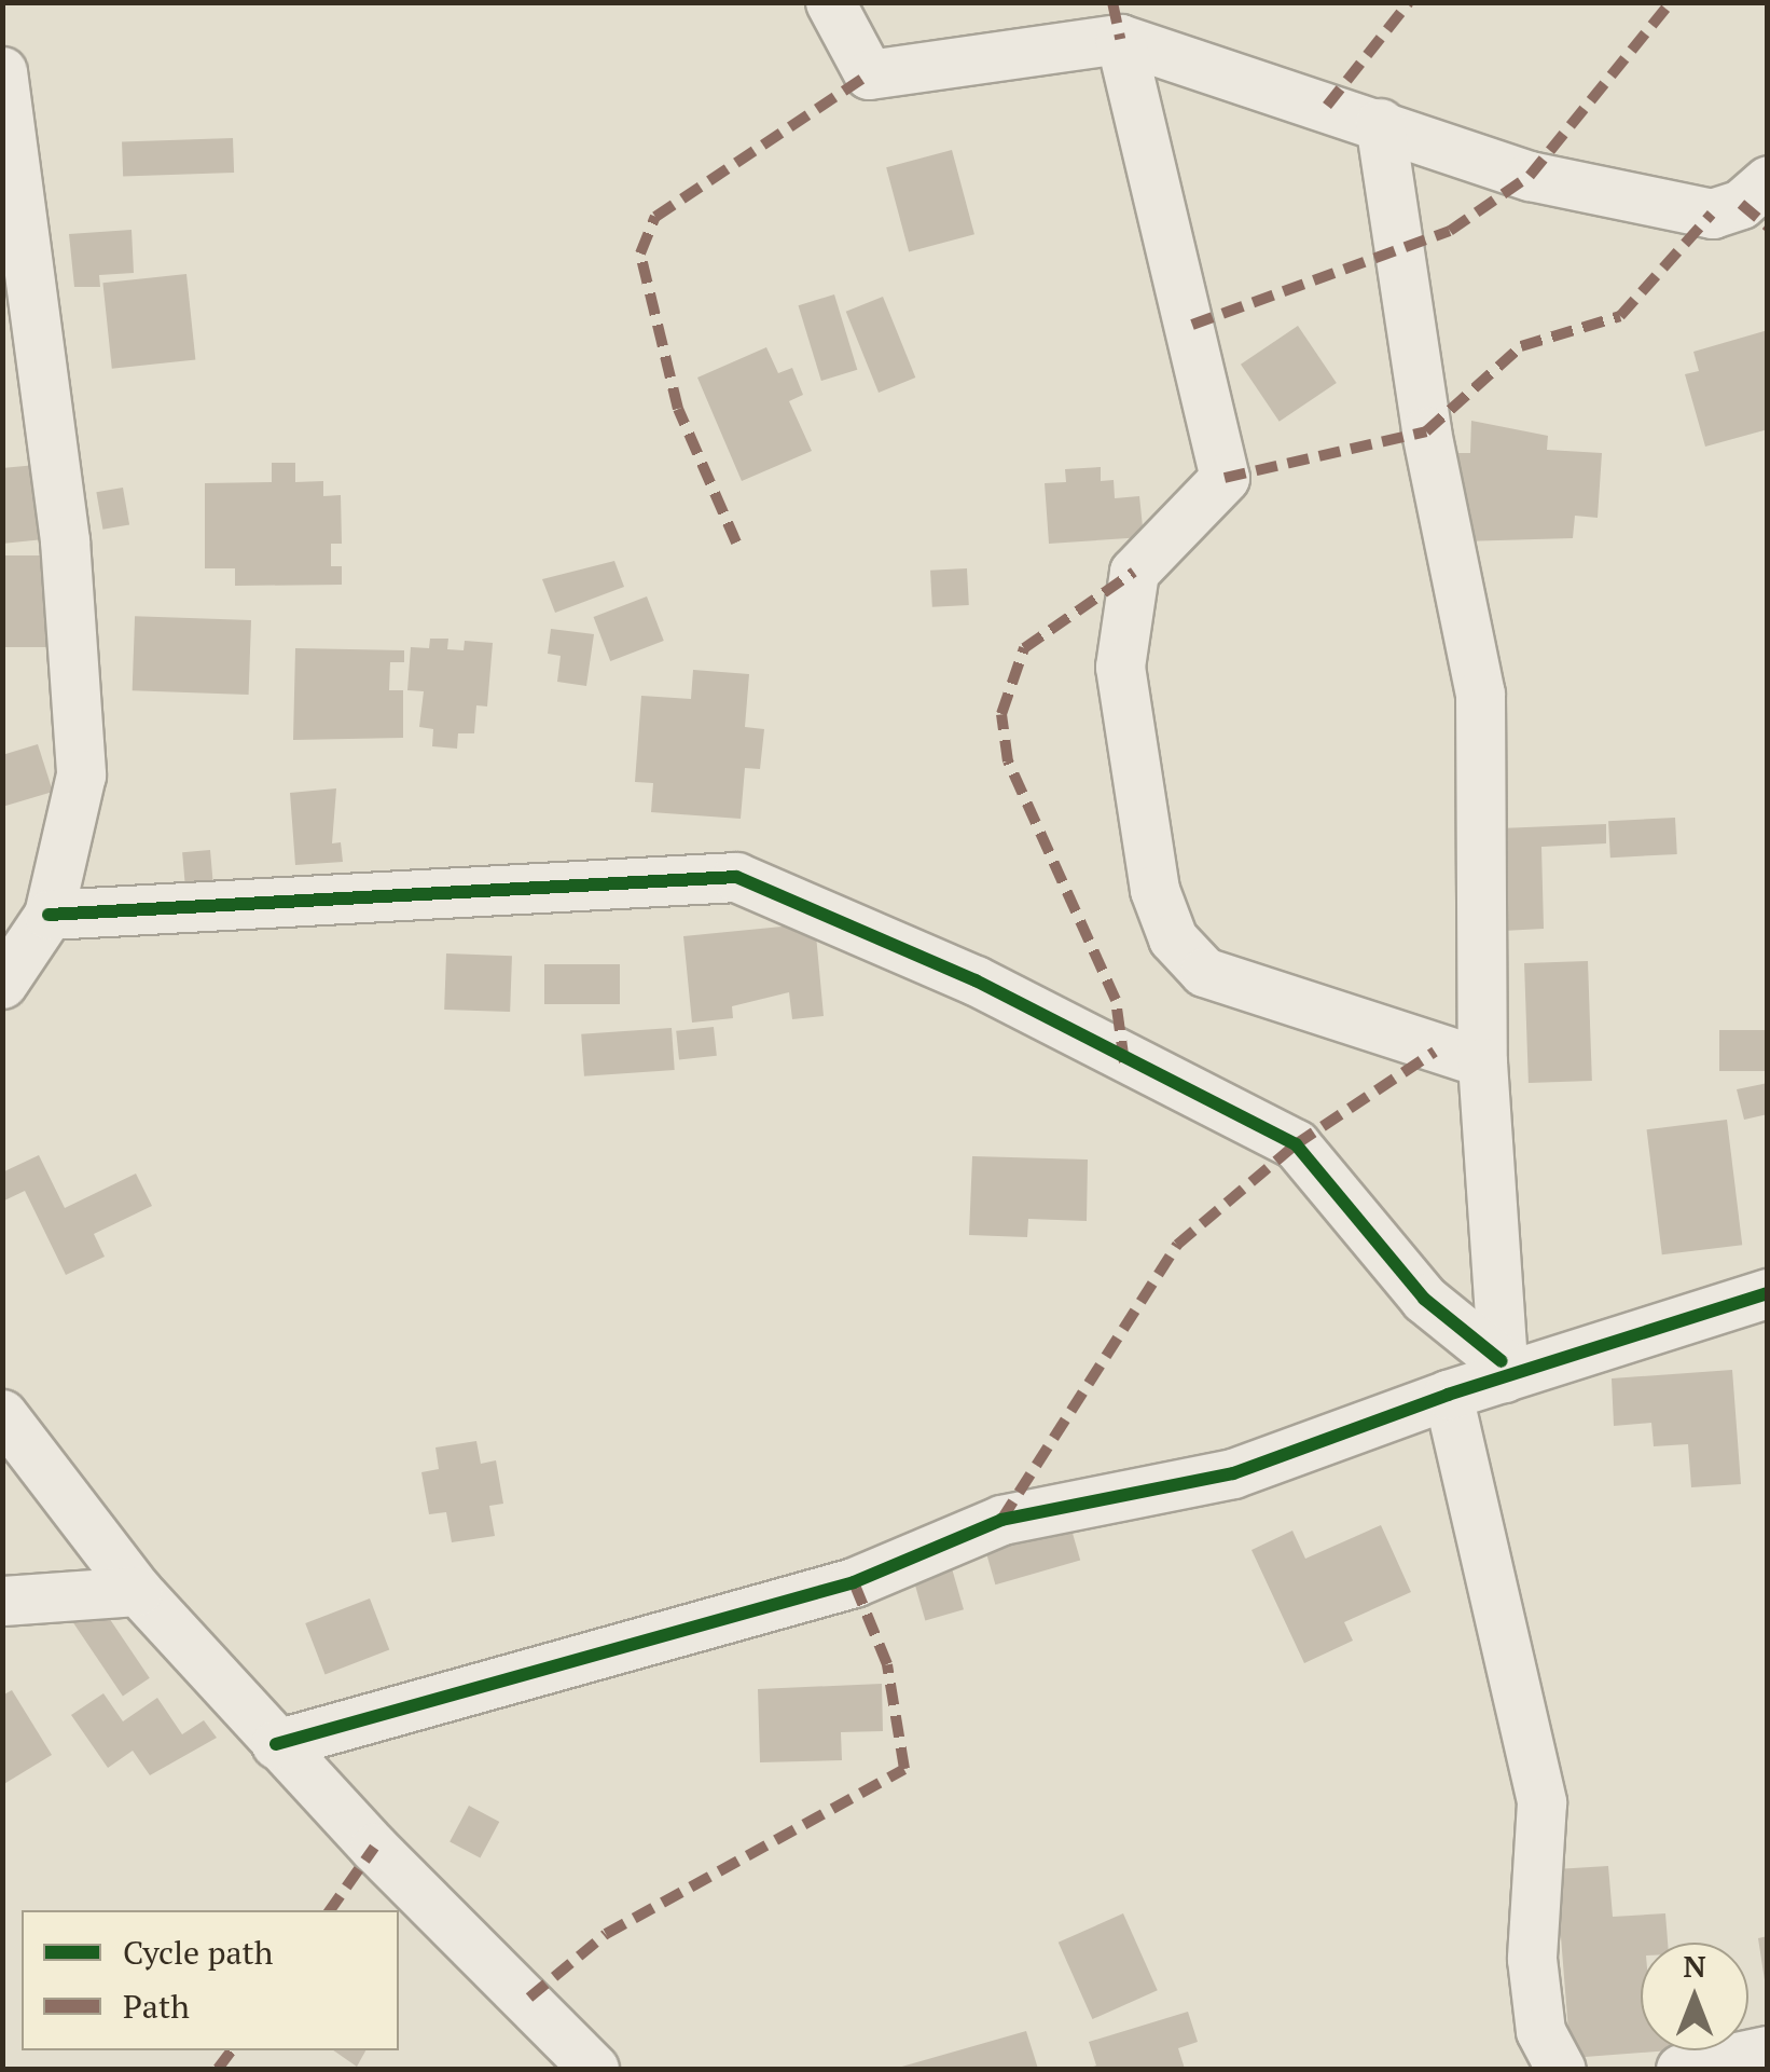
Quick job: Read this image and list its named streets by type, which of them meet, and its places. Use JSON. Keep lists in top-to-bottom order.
{
  "legend": ["Cycle path", "Path"],
  "north": "top"
}
